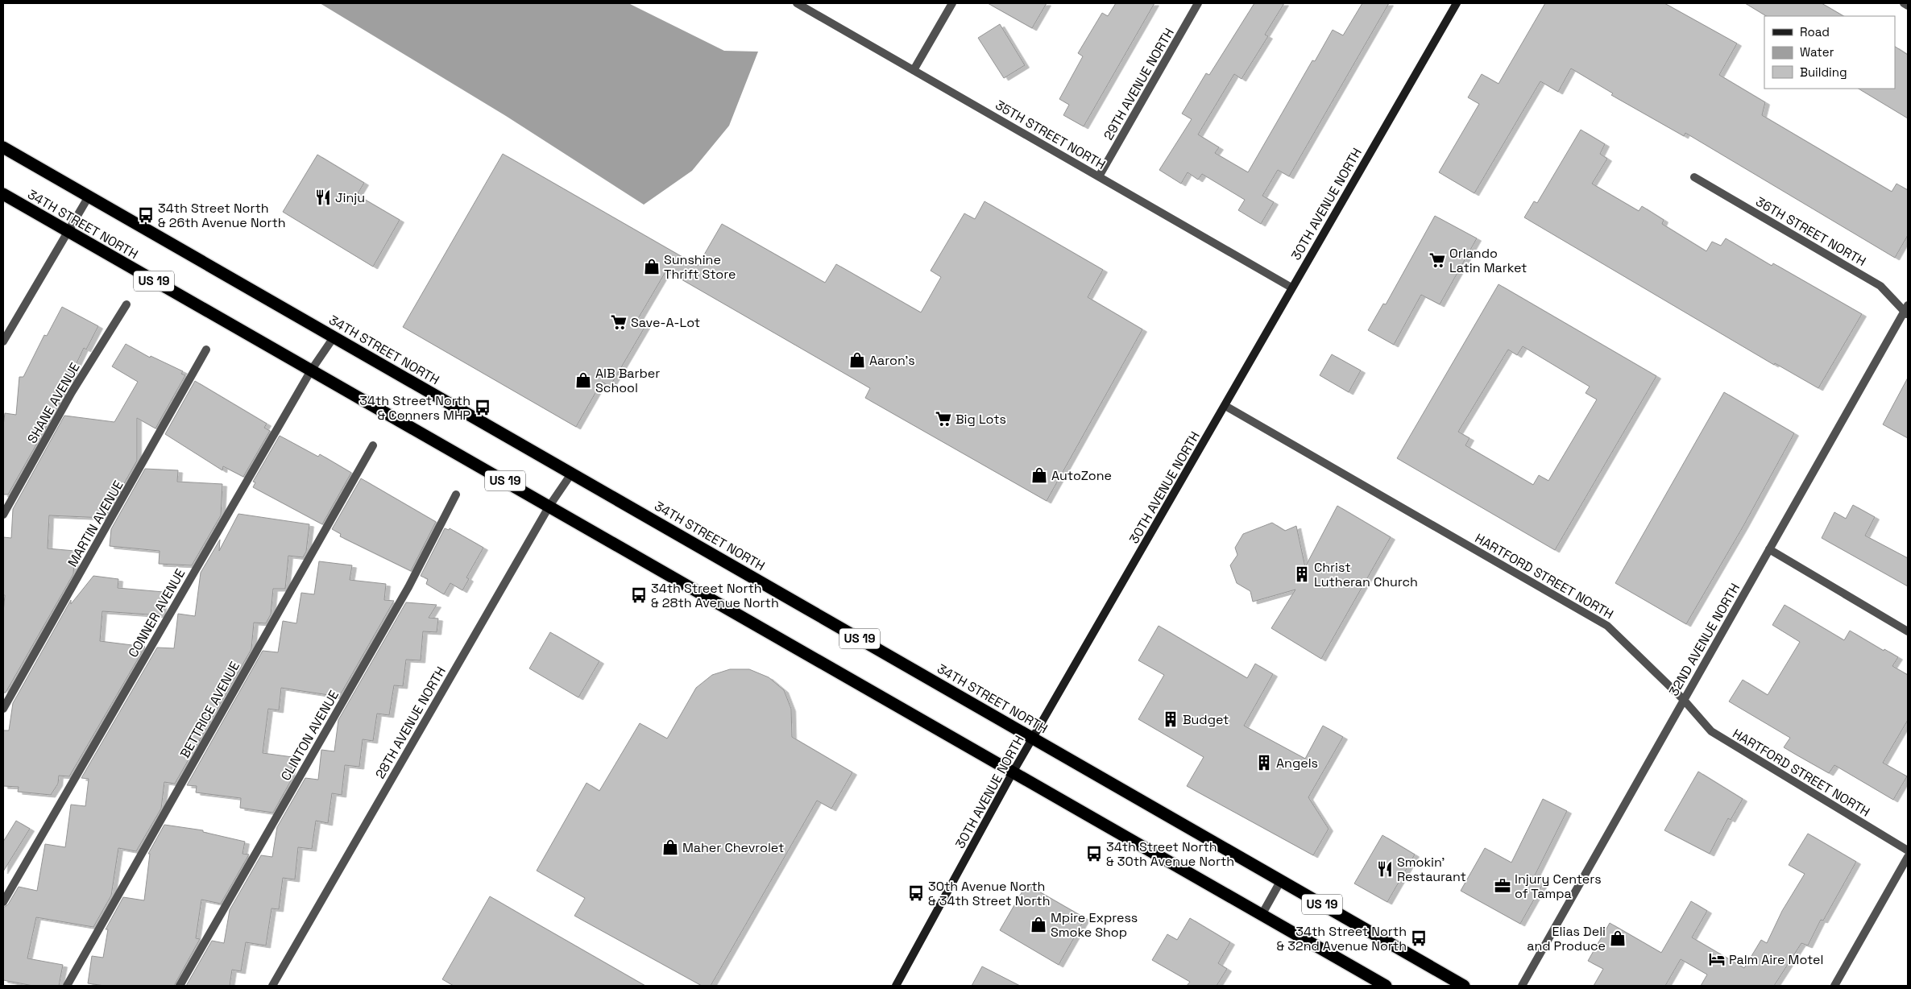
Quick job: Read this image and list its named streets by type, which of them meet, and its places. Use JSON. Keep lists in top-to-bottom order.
{
  "streets": {
    "highway": ["34TH STREET NORTH", "US 19"],
    "street": [
      "29TH AVENUE NORTH",
      "35TH STREET NORTH",
      "30TH AVENUE NORTH",
      "36TH STREET NORTH",
      "SHANE AVENUE",
      "MARTIN AVENUE",
      "HARTFORD STREET NORTH",
      "CONNER AVENUE",
      "32ND AVENUE NORTH",
      "BETTRICE AVENUE",
      "28TH AVENUE NORTH",
      "CLINTON AVENUE"
    ]
  },
  "crossings": [
    ["29TH AVENUE NORTH", "35TH STREET NORTH"],
    ["35TH STREET NORTH", "30TH AVENUE NORTH"],
    ["30TH AVENUE NORTH", "34TH STREET NORTH"],
    ["30TH AVENUE NORTH", "HARTFORD STREET NORTH"],
    ["34TH STREET NORTH", "CONNER AVENUE"],
    ["34TH STREET NORTH", "28TH AVENUE NORTH"],
    ["36TH STREET NORTH", "32ND AVENUE NORTH"],
    ["HARTFORD STREET NORTH", "32ND AVENUE NORTH"]
  ],
  "places": {
    "restaurant": ["Jinju", "Smokin' Restaurant"],
    "bus stop": [
      "34th Street North & 26th Avenue North",
      "34th Street North & Conners MHP",
      "34th Street North & 28th Avenue North",
      "34th Street North & 30th Avenue North",
      "30th Avenue North & 34th Street North",
      "34th Street North & 32nd Avenue North"
    ],
    "supermarket": ["Orlando Latin Market", "Save-A-Lot", "Big Lots"],
    "shop": [
      "Sunshine Thrift Store",
      "Aaron's",
      "AIB Barber School",
      "AutoZone",
      "Maher Chevrolet",
      "Mpire Express Smoke Shop",
      "Elias Deli and Produce"
    ],
    "building": ["Christ Lutheran Church", "Budget", "Angels"],
    "office": ["Injury Centers of Tampa"],
    "hotel": ["Palm Aire Motel"]
  },
  "legend": ["Road", "Water", "Building"]
}
